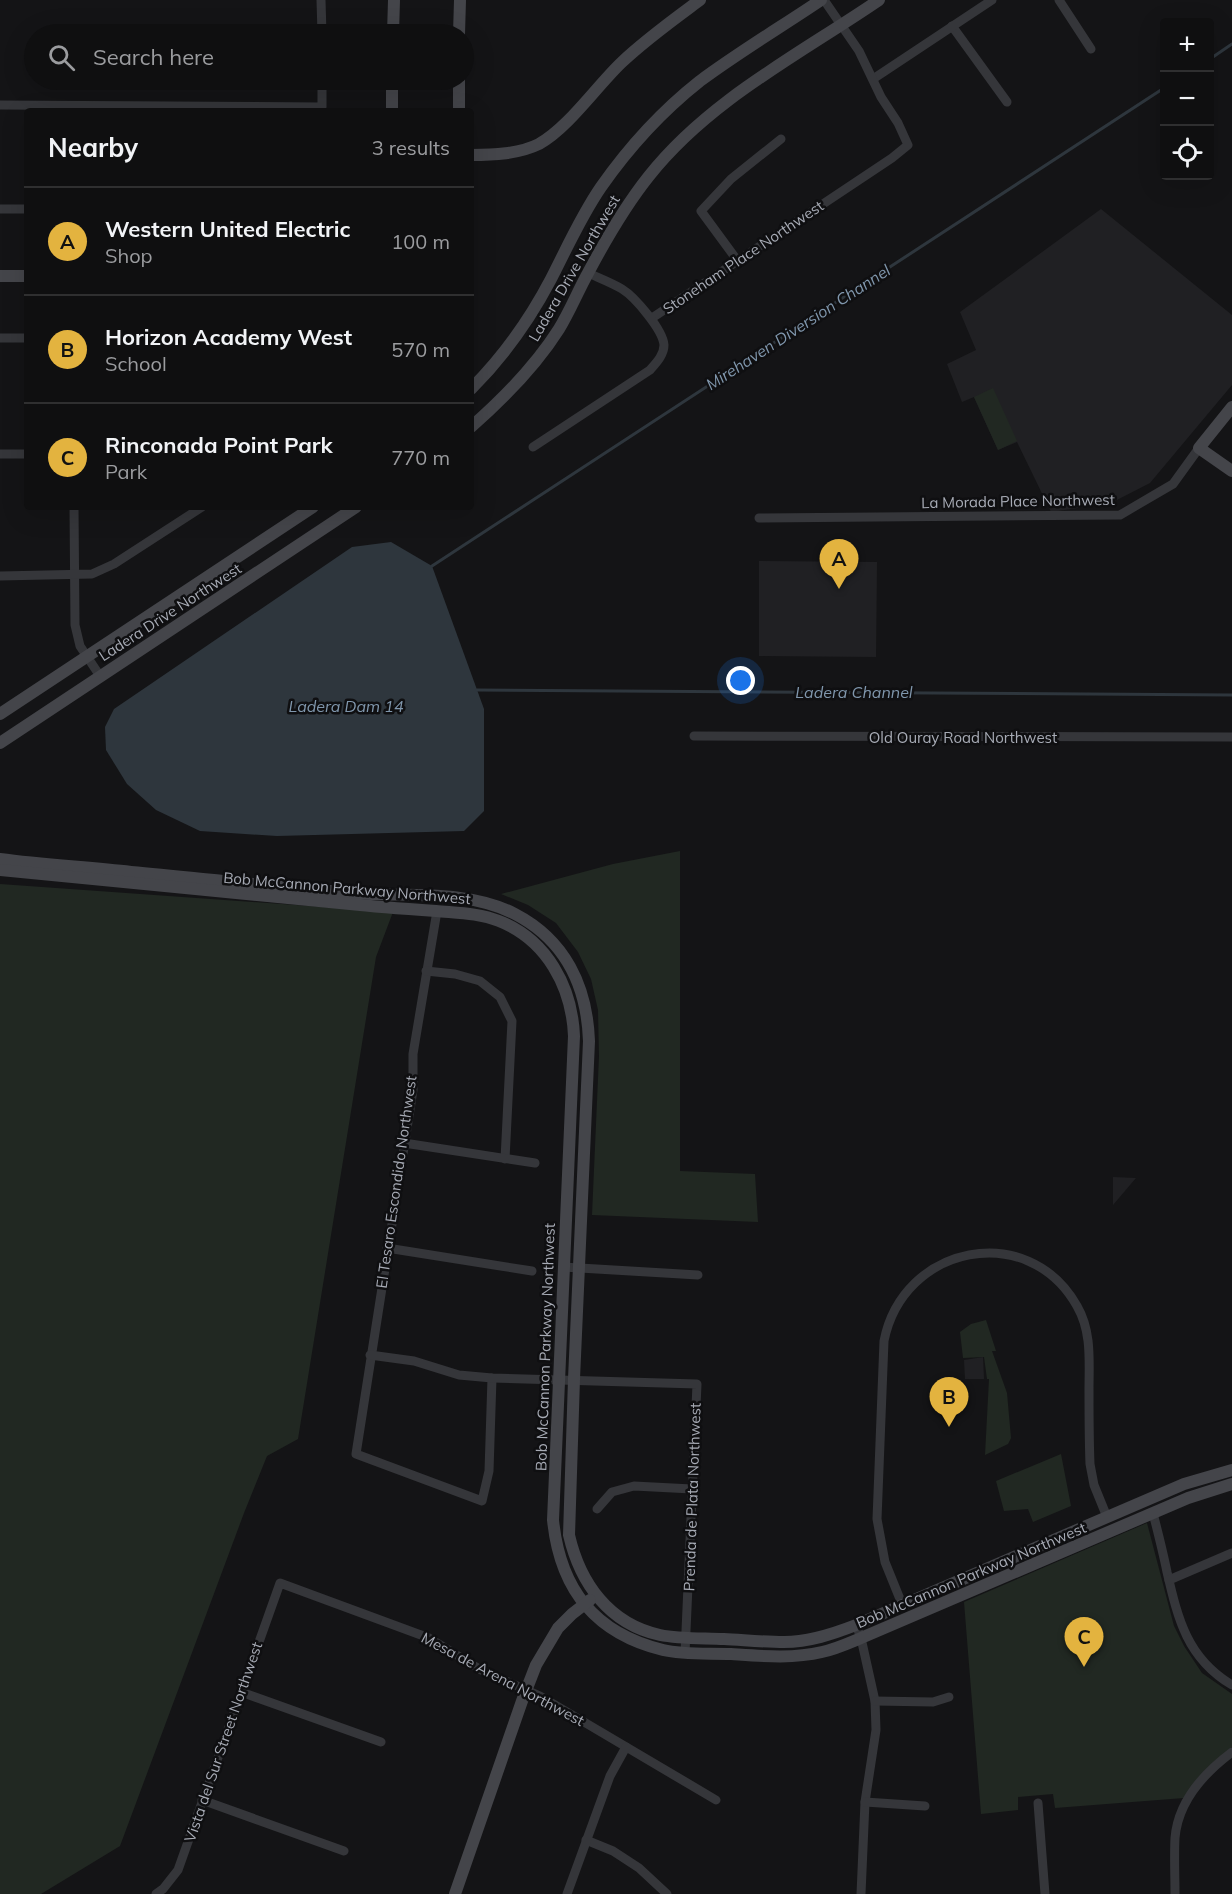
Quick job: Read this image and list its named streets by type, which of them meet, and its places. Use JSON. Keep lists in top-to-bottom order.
{
  "streets": {
    "street": [
      "Stoneham Place Northwest",
      "Ladera Drive Northwest",
      "La Morada Place Northwest",
      "Old Ouray Road Northwest",
      "Bob McCannon Parkway Northwest",
      "El Tesaro Escondido Northwest",
      "Prenda de Plata Northwest",
      "Mesa de Arena Northwest",
      "Vista del Sur Street Northwest"
    ]
  },
  "crossings": [
    ["Bob McCannon Parkway Northwest", "El Tesaro Escondido Northwest"],
    ["Bob McCannon Parkway Northwest", "Prenda de Plata Northwest"],
    ["El Tesaro Escondido Northwest", "Prenda de Plata Northwest"],
    ["Mesa de Arena Northwest", "Vista del Sur Street Northwest"]
  ],
  "water": ["Mirehaven Diversion Channel", "Ladera Channel", "Ladera Dam 14"],
  "page": {
    "map_buttons": ["+", "−"],
    "search": "Search here",
    "heading": ["Nearby", "3 results"],
    "list": [
      {
        "mark": "A",
        "name": "Western United Electric",
        "note": "Shop",
        "value": "100 m"
      },
      {
        "mark": "B",
        "name": "Horizon Academy West",
        "note": "School",
        "value": "570 m"
      },
      {
        "mark": "C",
        "name": "Rinconada Point Park",
        "note": "Park",
        "value": "770 m"
      }
    ],
    "pins": ["A", "B", "C"]
  }
}
